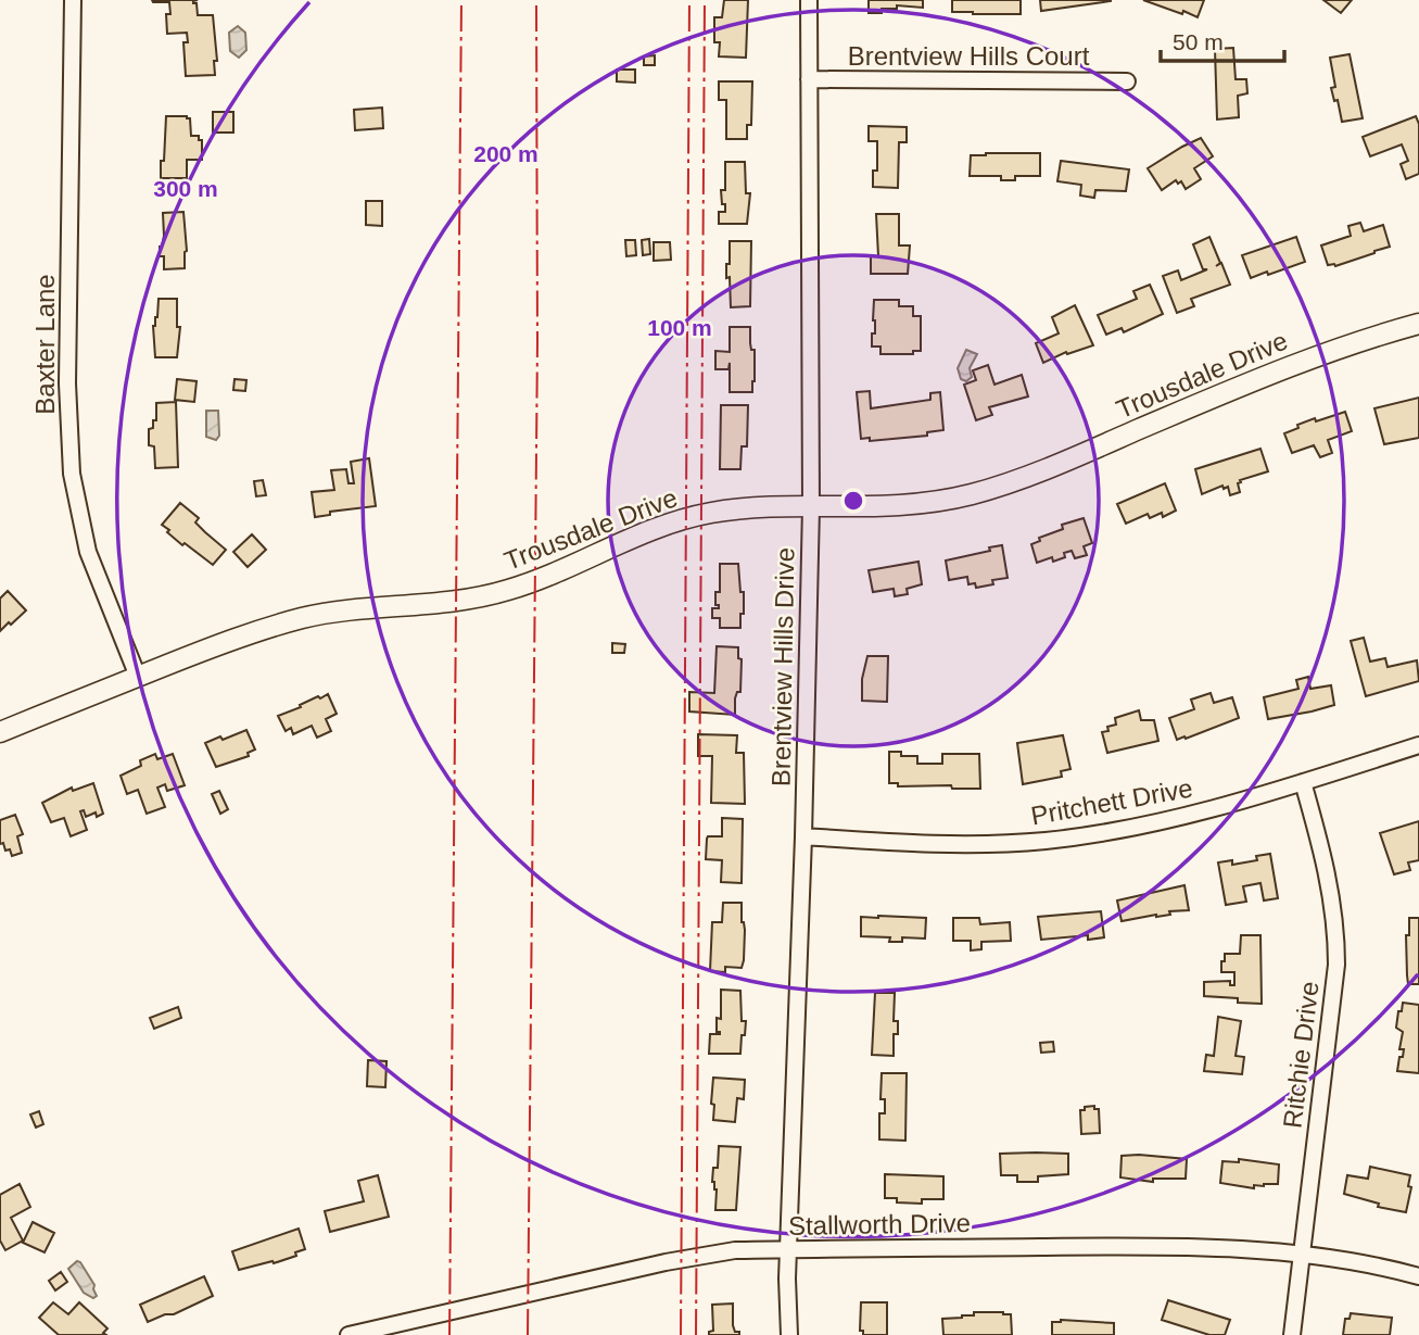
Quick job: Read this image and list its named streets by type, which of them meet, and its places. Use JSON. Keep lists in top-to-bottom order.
{
  "streets": {
    "street": [
      "Brentview Hills Court",
      "Baxter Lane",
      "Trousdale Drive",
      "Brentview Hills Drive",
      "Pritchett Drive",
      "Ritchie Drive",
      "Stallworth Drive"
    ]
  },
  "crossings": [
    ["Brentview Hills Court", "Brentview Hills Drive"],
    ["Baxter Lane", "Trousdale Drive"],
    ["Trousdale Drive", "Brentview Hills Drive"],
    ["Brentview Hills Drive", "Pritchett Drive"],
    ["Brentview Hills Drive", "Stallworth Drive"],
    ["Pritchett Drive", "Ritchie Drive"],
    ["Ritchie Drive", "Stallworth Drive"]
  ],
  "scale_bar": "50 m",
  "rings": ["200 m", "300 m", "100 m"]
}
